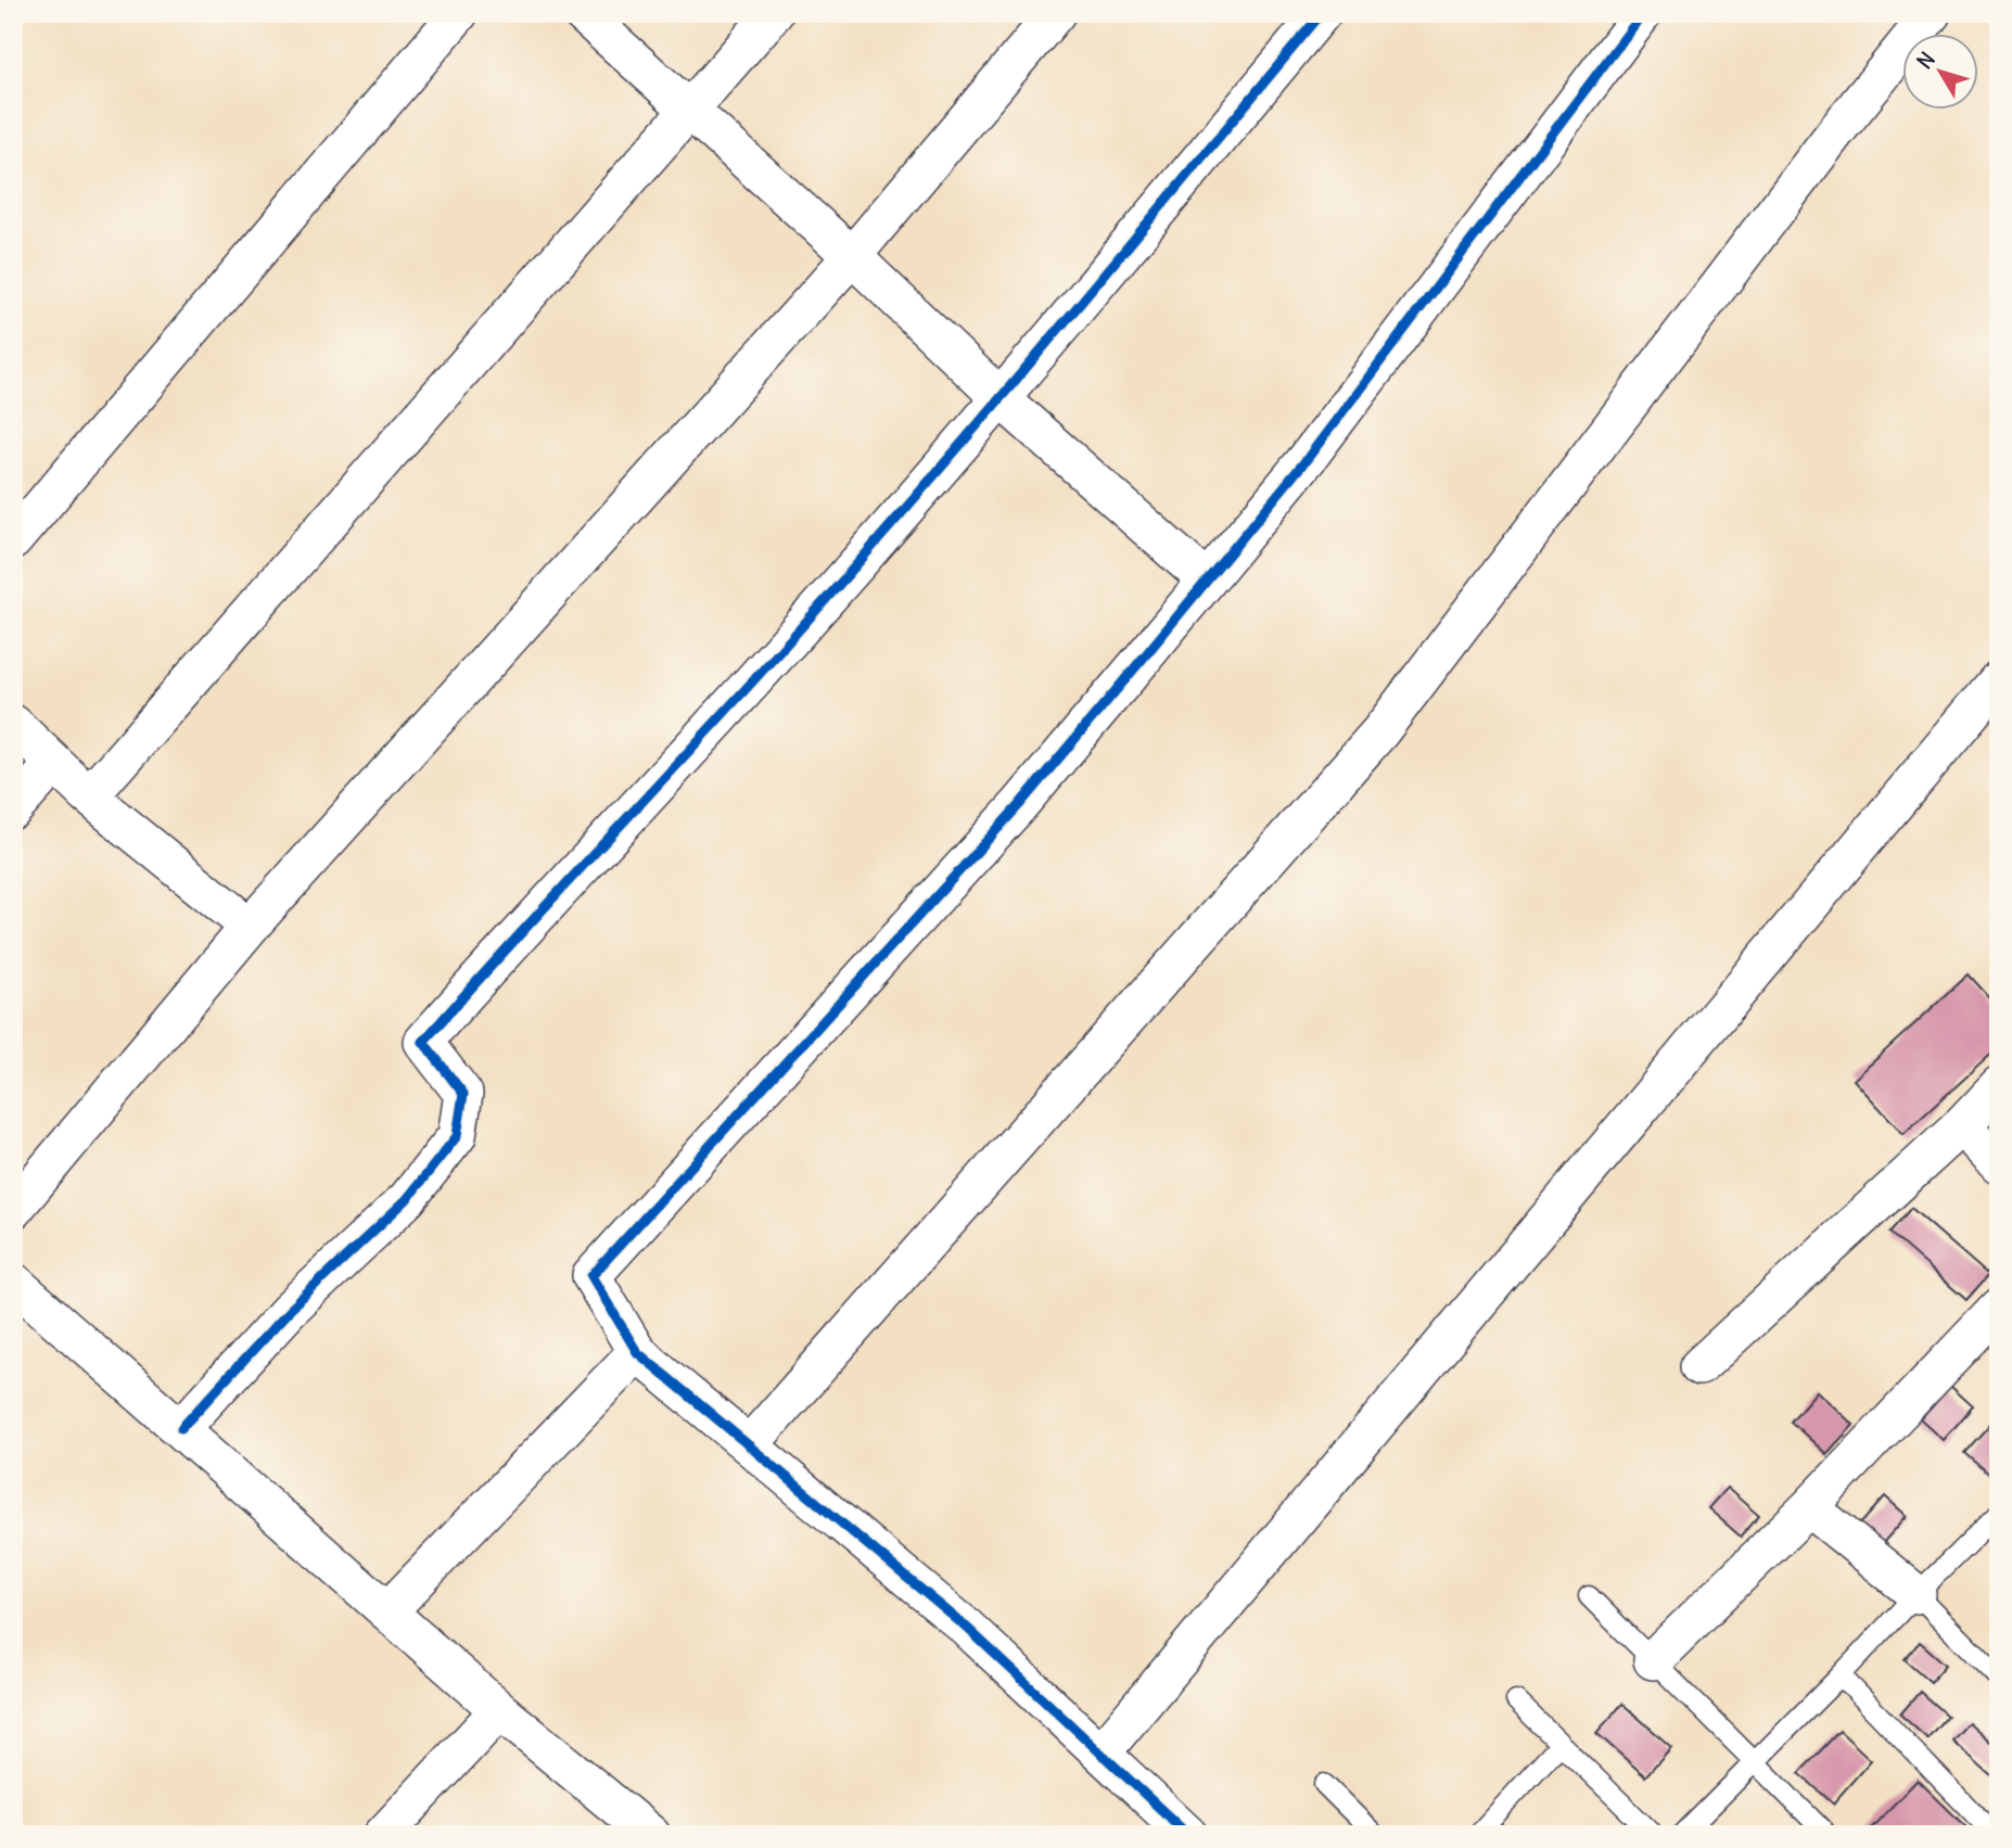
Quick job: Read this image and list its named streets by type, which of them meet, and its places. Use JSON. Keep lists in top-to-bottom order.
{
  "north": "top left"
}
